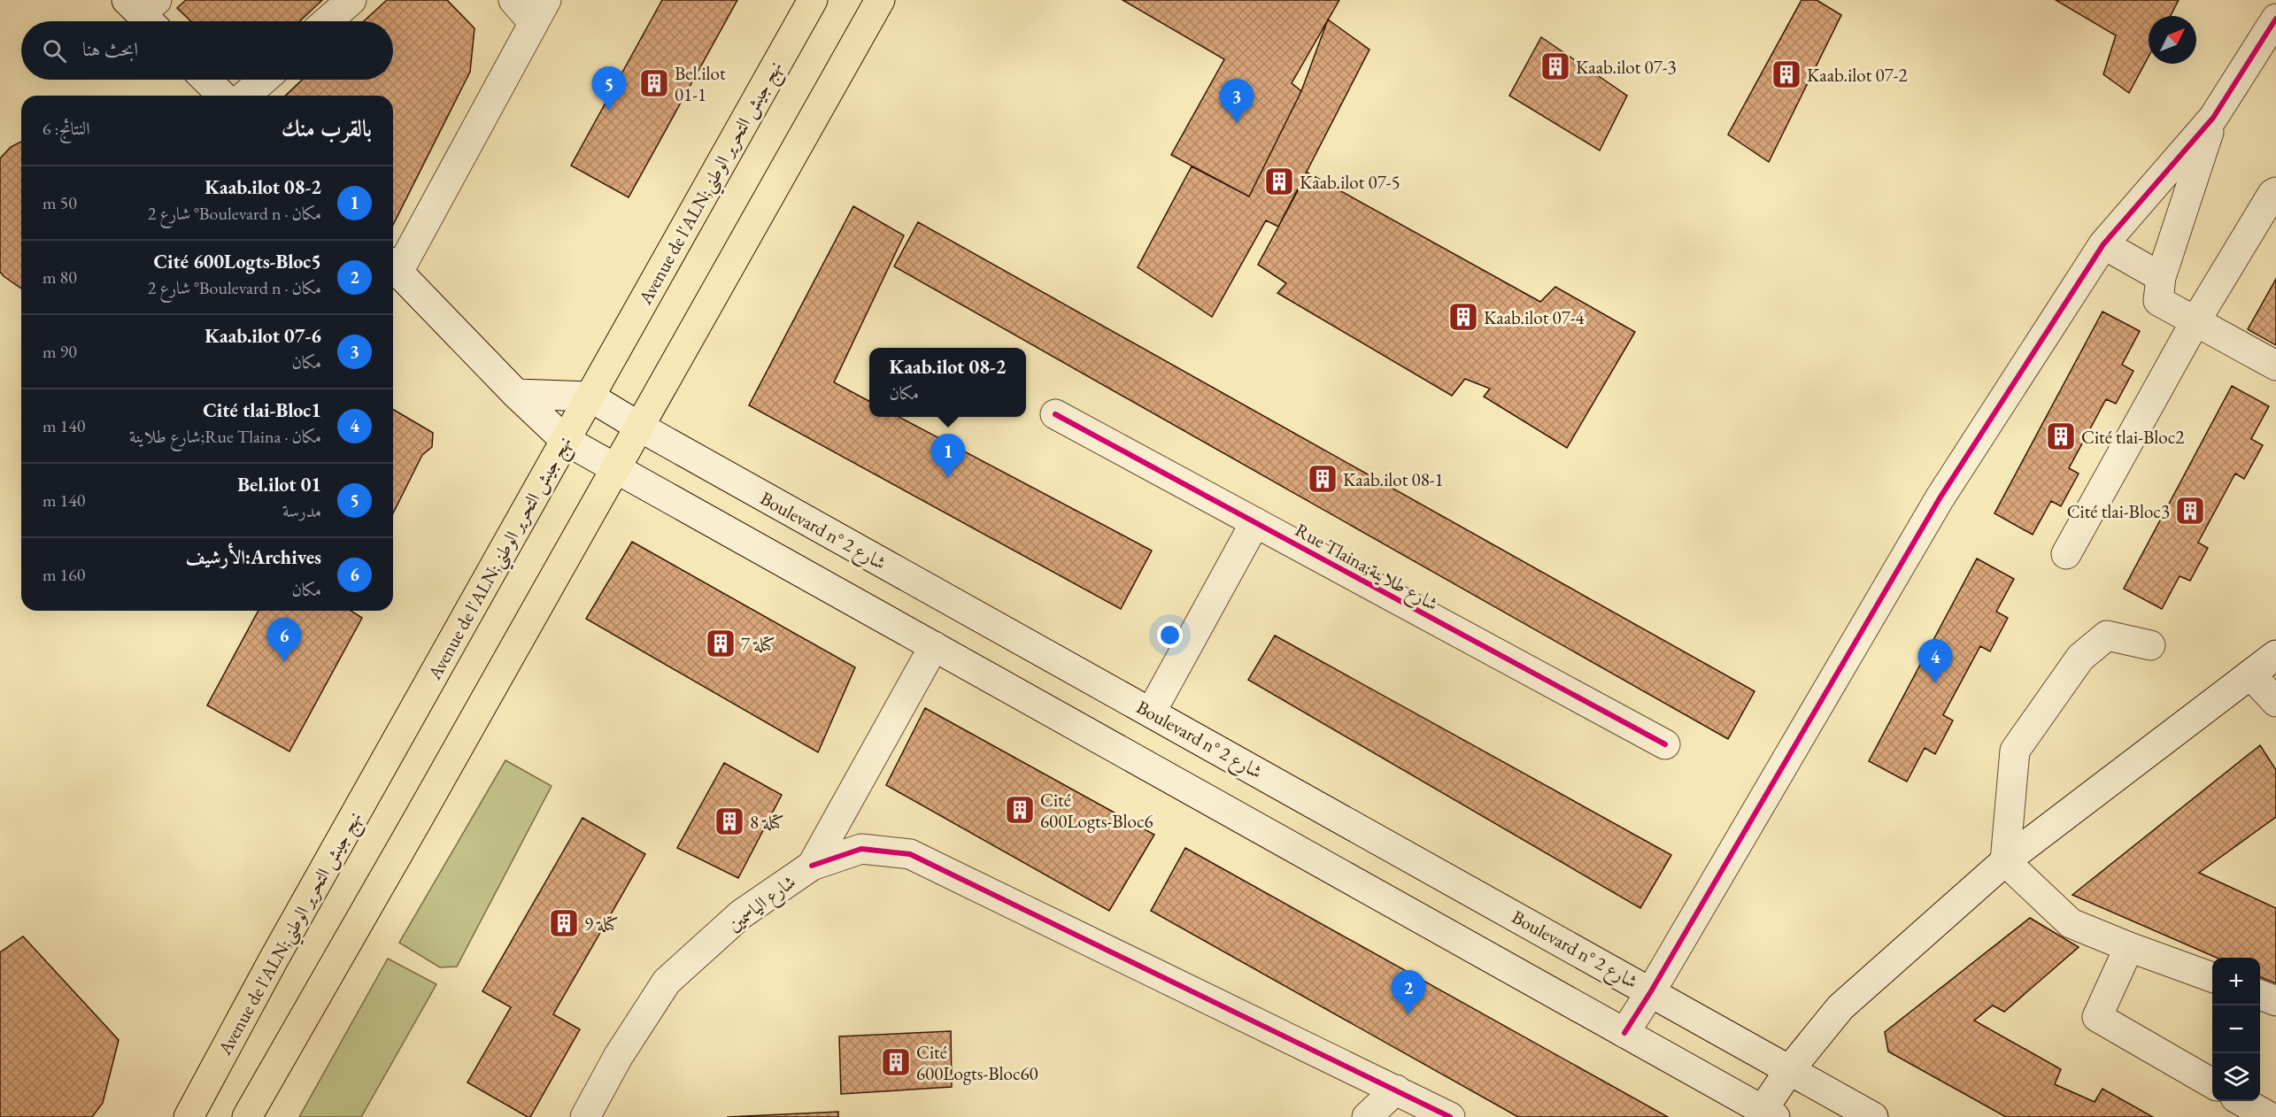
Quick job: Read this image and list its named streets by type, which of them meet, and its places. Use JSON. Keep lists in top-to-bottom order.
{
  "streets": {
    "main road": ["Avenue de l'ALN;نهج جيش التحرير الوطني"],
    "street": ["Boulevard n° شارع 2", "Rue Tlaina;شارع طلاينة", "شارع الياسمين"]
  },
  "crossings": [
    ["Avenue de l'ALN;نهج جيش التحرير الوطني", "Boulevard n° شارع 2"]
  ],
  "places": {
    "building": [
      "Kaab.ilot 07-3",
      "Kaab.ilot 07-2",
      "Bel.ilot 01-1",
      "Kaab.ilot 07-5",
      "Kaab.ilot 07-4",
      "Cité tlai-Bloc2",
      "Kaab.ilot 08-1",
      "Cité tlai-Bloc3",
      "كتلة 7",
      "Cité 600Logts-Bloc6",
      "كتلة 8",
      "كتلة 9",
      "Cité 600Logts-Bloc60"
    ]
  },
  "north": "top right",
  "page": {
    "search": "ابحث هنا",
    "pins": [
      "5",
      "3",
      "1",
      "6",
      "4",
      "2"
    ],
    "heading": ["بالقرب منك", "النتائج: 6"],
    "list": [
      {
        "mark": "1",
        "name": "Kaab.ilot 08-2",
        "note": "مكان · Boulevard n° شارع 2",
        "value": "50 m"
      },
      {
        "mark": "2",
        "name": "Cité 600Logts-Bloc5",
        "note": "مكان · Boulevard n° شارع 2",
        "value": "80 m"
      },
      {
        "mark": "3",
        "name": "Kaab.ilot 07-6",
        "note": "مكان",
        "value": "90 m"
      },
      {
        "mark": "4",
        "name": "Cité tlai-Bloc1",
        "note": "مكان · Rue Tlaina;شارع طلاينة",
        "value": "140 m"
      },
      {
        "mark": "5",
        "name": "Bel.ilot 01",
        "note": "مدرسة",
        "value": "140 m"
      },
      {
        "mark": "6",
        "name": "Archives:الأرشيف",
        "note": "مكان",
        "value": "160 m"
      }
    ],
    "popup": ["Kaab.ilot 08-2", "مكان"],
    "map_buttons": ["+", "−"]
  }
}
